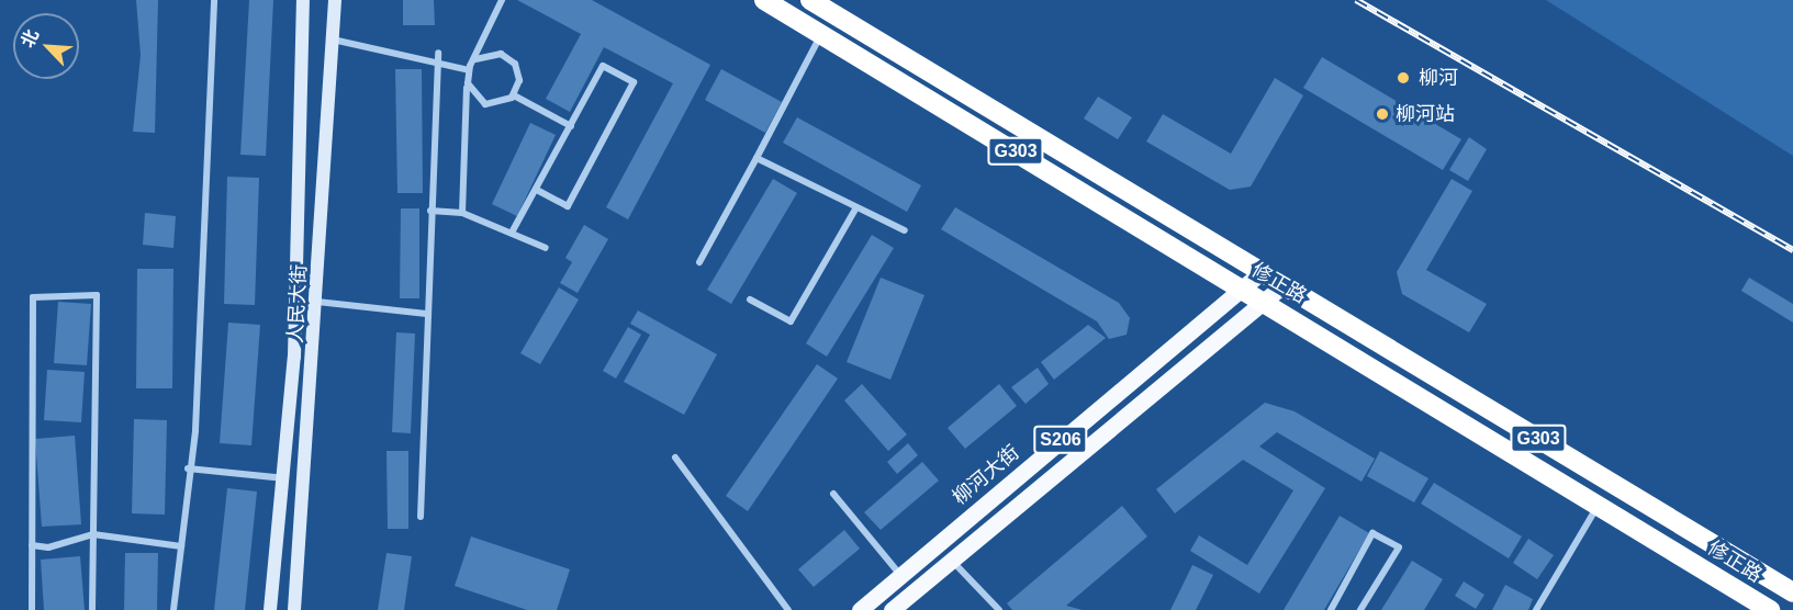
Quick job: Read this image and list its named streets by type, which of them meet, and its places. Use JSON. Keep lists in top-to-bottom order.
{
  "streets": {
    "highway": ["G303", "修正路"],
    "main road": ["S206", "柳河大街"],
    "street": ["人民大街"]
  },
  "crossings": [
    ["修正路", "S206"],
    ["修正路", "柳河大街"]
  ],
  "places": ["柳河", "柳河站"],
  "north": "top left"
}
